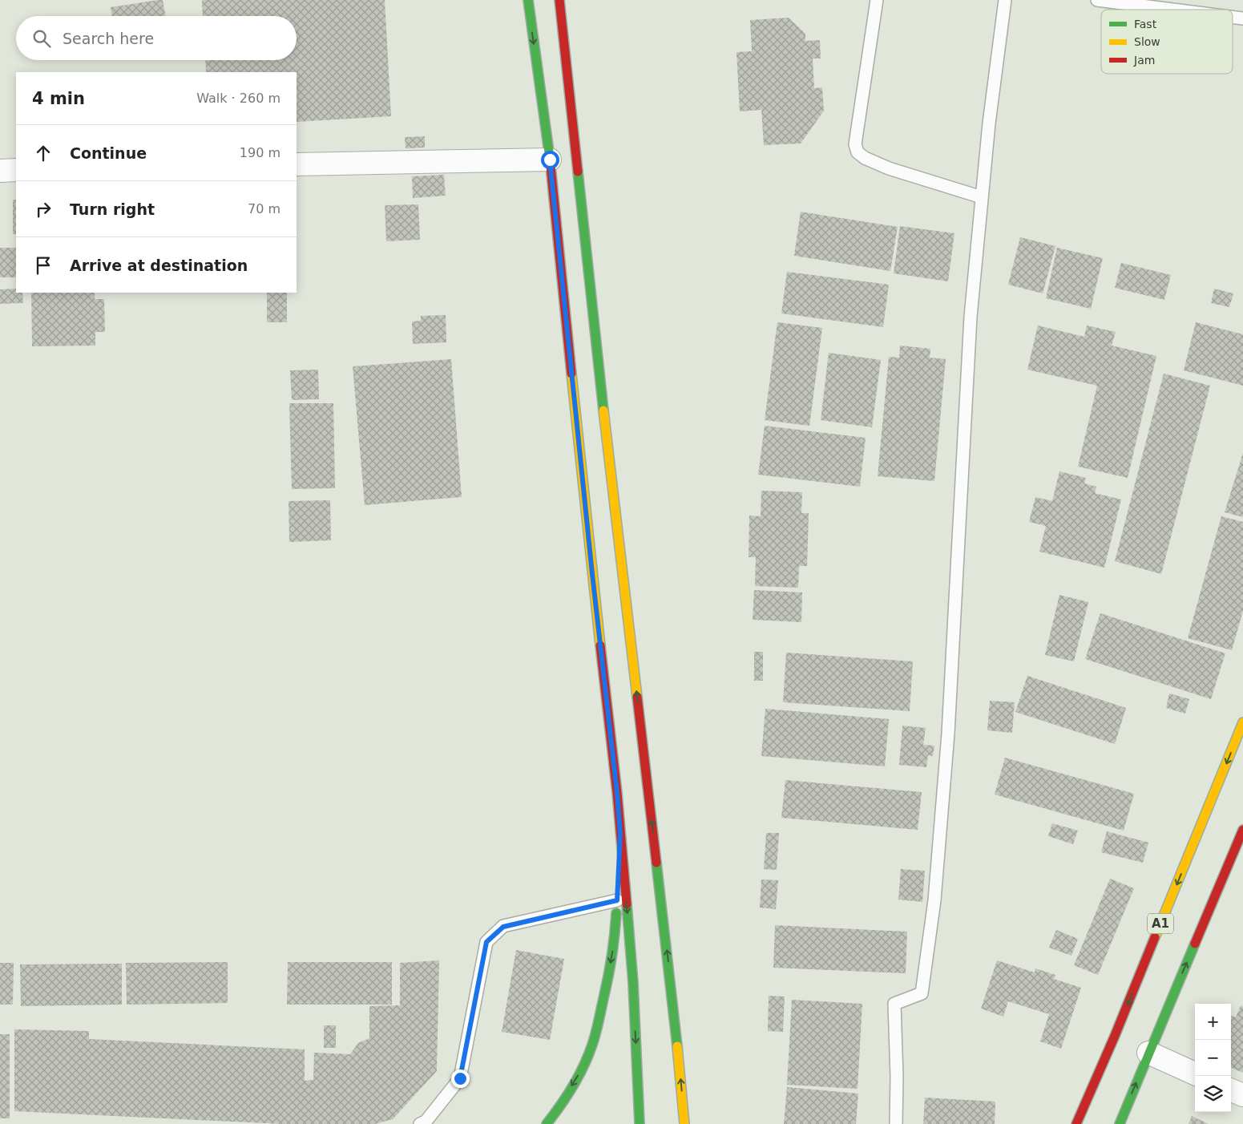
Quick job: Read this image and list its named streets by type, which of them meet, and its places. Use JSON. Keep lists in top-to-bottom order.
{
  "streets": {
    "main road": ["A1"]
  },
  "legend": ["Fast", "Slow", "Jam"],
  "page": {
    "search": "Search here",
    "heading": ["4 min", "Walk · 260 m"],
    "list": [
      ["Continue", "190 m"],
      ["Turn right", "70 m"],
      "Arrive at destination"
    ],
    "map_buttons": ["+", "−"]
  }
}
